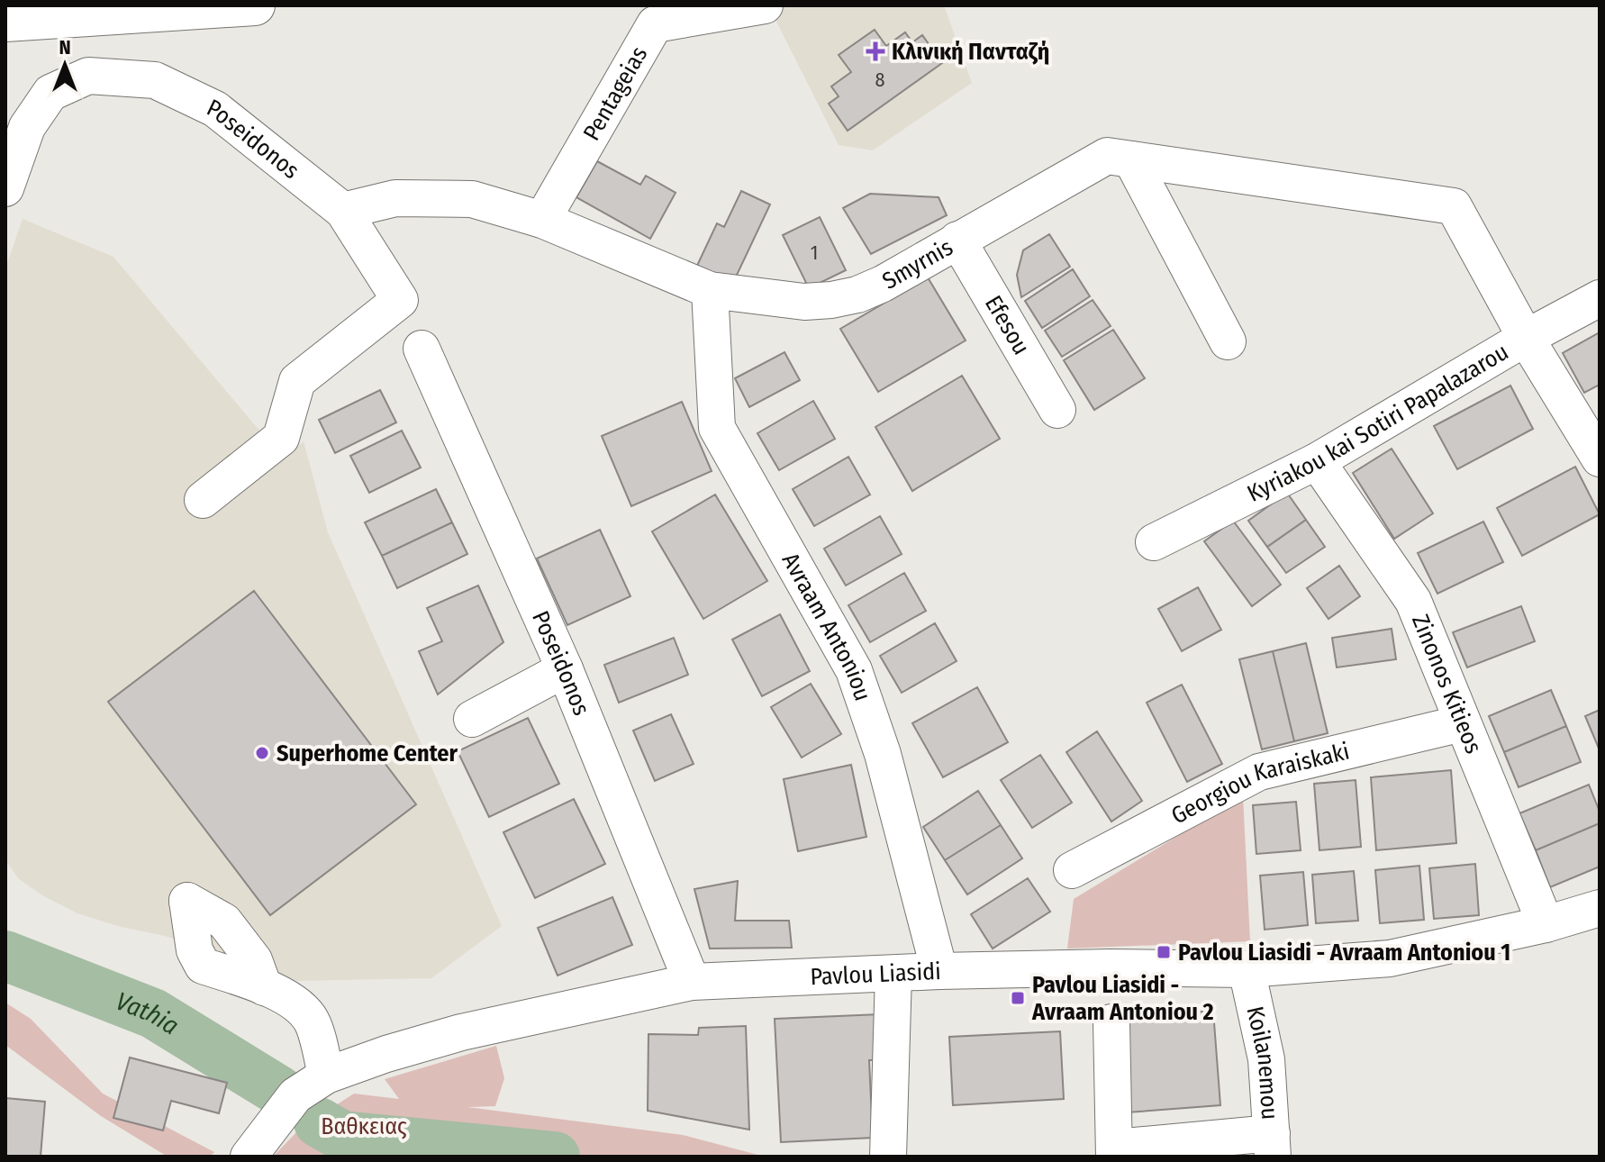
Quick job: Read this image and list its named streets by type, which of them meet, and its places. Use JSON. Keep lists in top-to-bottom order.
{
  "streets": {
    "street": [
      "Pentageias",
      "Poseidonos",
      "Smyrnis",
      "Efesou",
      "Kyriakou kai Sotiri Papalazarou",
      "Avraam Antoniou",
      "Zinonos Kitieos",
      "Georgiou Karaiskaki",
      "Pavlou Liasidi",
      "Koilanemou"
    ]
  },
  "crossings": [
    ["Pentageias", "Smyrnis"],
    ["Poseidonos", "Smyrnis"],
    ["Poseidonos", "Pavlou Liasidi"],
    ["Smyrnis", "Efesou"],
    ["Smyrnis", "Avraam Antoniou"],
    ["Kyriakou kai Sotiri Papalazarou", "Zinonos Kitieos"],
    ["Avraam Antoniou", "Pavlou Liasidi"],
    ["Zinonos Kitieos", "Georgiou Karaiskaki"],
    ["Zinonos Kitieos", "Pavlou Liasidi"],
    ["Pavlou Liasidi", "Koilanemou"]
  ],
  "water": ["Vathia"],
  "parks": ["Βαθκειας"],
  "places": {
    "health": ["Κλινική Πανταζή"],
    "other": ["Superhome Center"],
    "transit": ["Pavlou Liasidi - Avraam Antoniou 1", "Pavlou Liasidi - Avraam Antoniou 2"]
  },
  "house_numbers": ["8", "1"],
  "north": "top"
}
